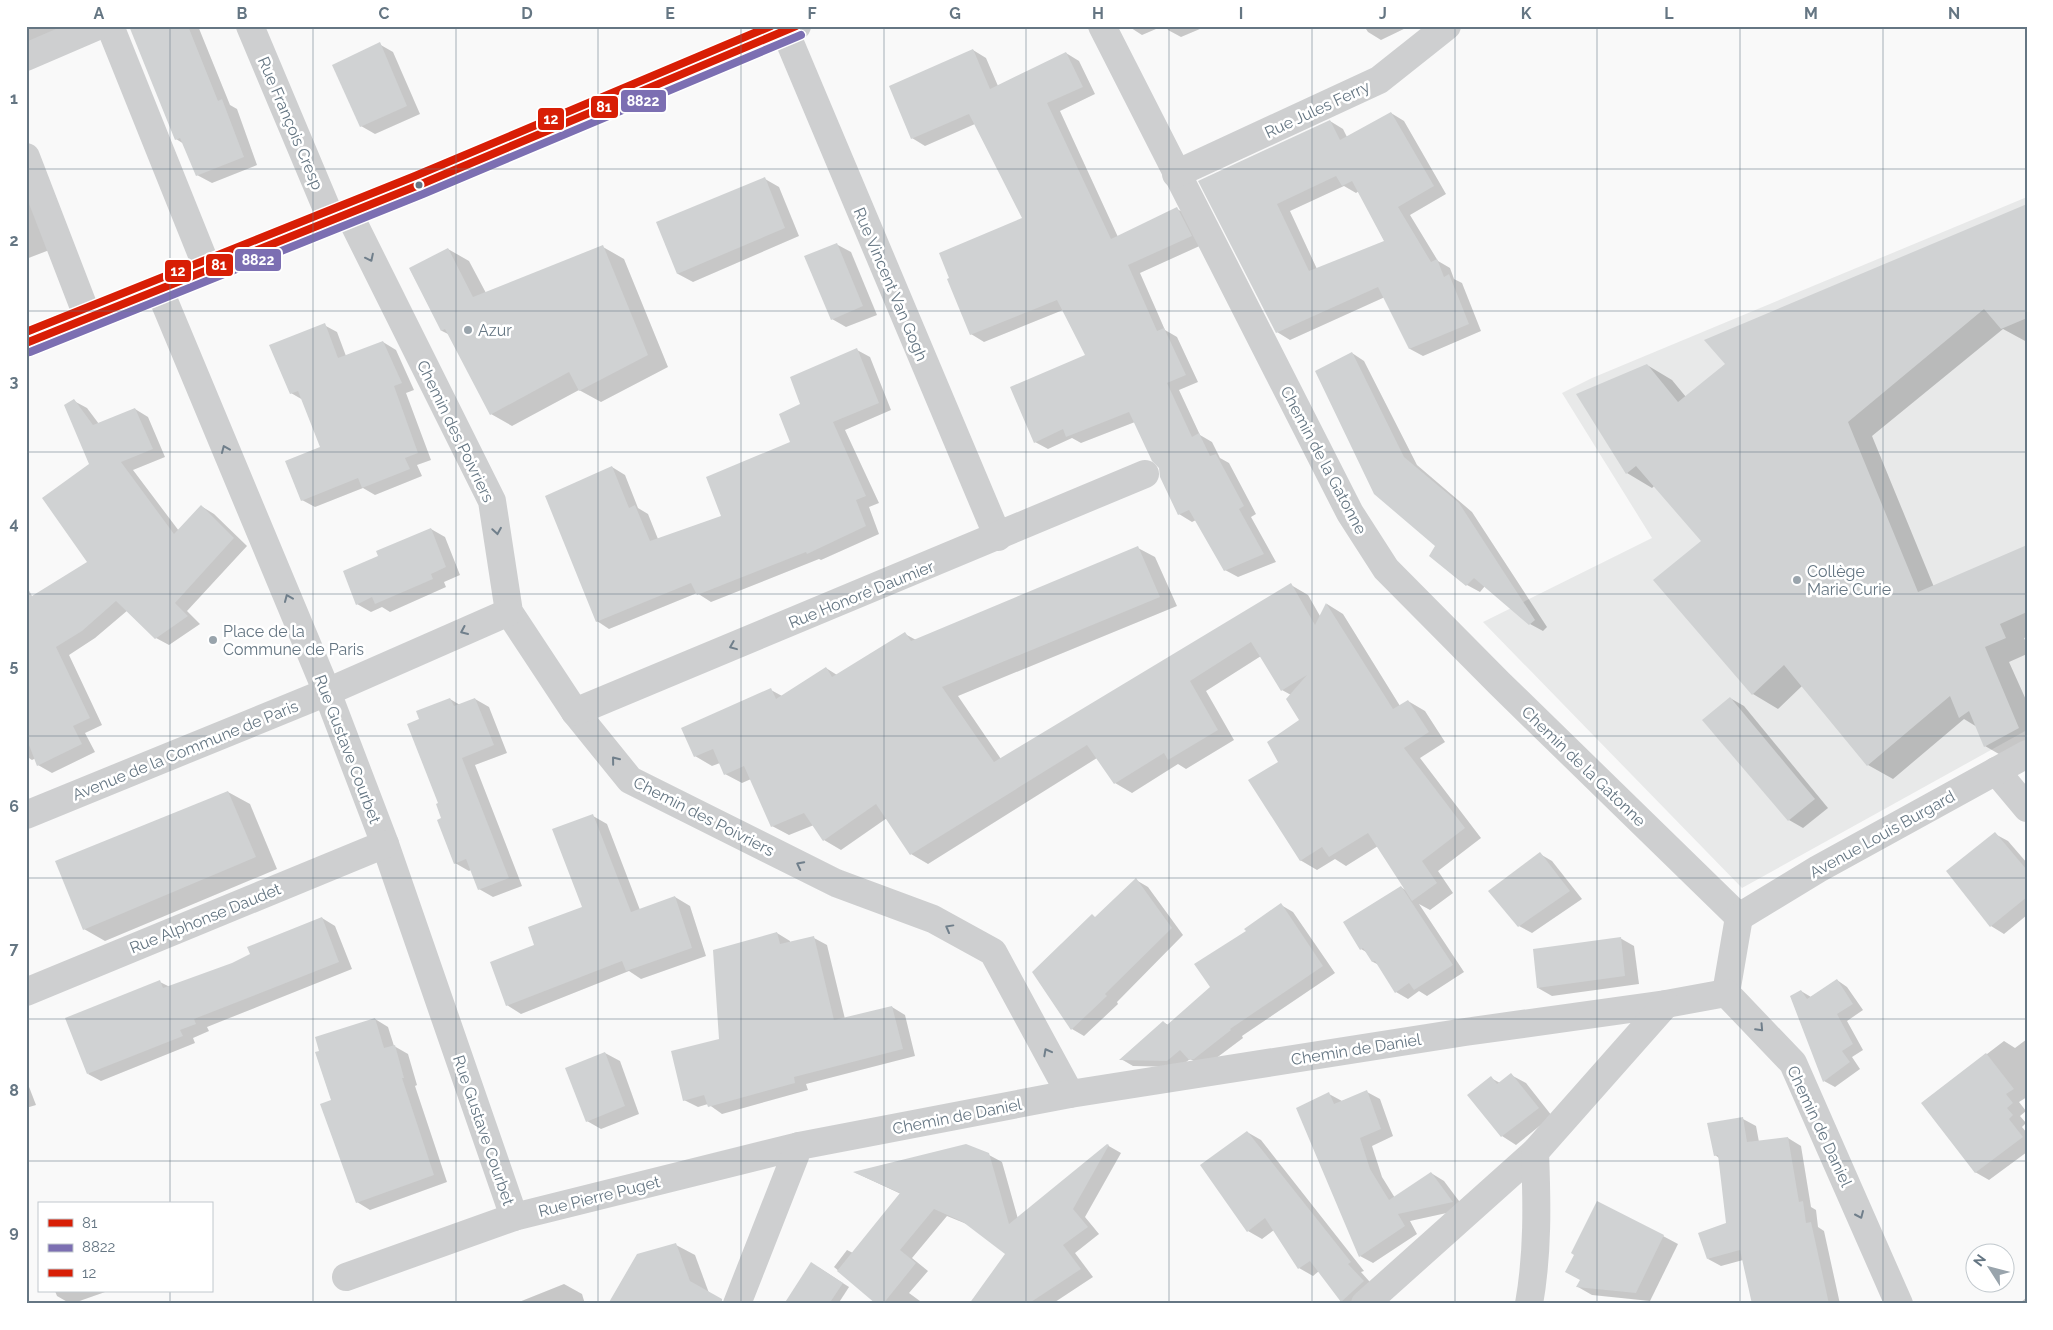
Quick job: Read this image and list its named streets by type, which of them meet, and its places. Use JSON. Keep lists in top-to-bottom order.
{
  "streets": {
    "street": [
      "Rue Jules Ferry",
      "Rue François Cresp",
      "Rue Vincent Van Gogh",
      "Chemin des Poivriers",
      "Chemin de la Gatonne",
      "Rue Honoré Daumier",
      "Rue Gustave Courbet",
      "Avenue de la Commune de Paris",
      "Avenue Louis Burgard",
      "Rue Alphonse Daudet",
      "Chemin de Daniel",
      "Rue Pierre Puget"
    ]
  },
  "crossings": [
    ["Rue Jules Ferry", "Chemin de la Gatonne"],
    ["Rue François Cresp", "Chemin des Poivriers"],
    ["Rue Vincent Van Gogh", "Rue Honoré Daumier"],
    ["Chemin des Poivriers", "Rue Honoré Daumier"],
    ["Chemin des Poivriers", "Avenue de la Commune de Paris"],
    ["Chemin des Poivriers", "Chemin de Daniel"],
    ["Chemin de la Gatonne", "Avenue Louis Burgard"],
    ["Rue Gustave Courbet", "Avenue de la Commune de Paris"],
    ["Rue Gustave Courbet", "Rue Alphonse Daudet"],
    ["Rue Gustave Courbet", "Rue Pierre Puget"],
    ["Chemin de Daniel", "Rue Pierre Puget"]
  ],
  "one_way": ["Rue Honoré Daumier", "Rue Gustave Courbet", "Avenue de la Commune de Paris"],
  "places": ["Azur", "Collège Marie Curie", "Place de la Commune de Paris"],
  "lines": ["transit line 81", "transit line 12", "transit line 8822"],
  "legend": ["81", "8822", "12"],
  "north": "top left",
  "grid": {
    "columns": [
      "A",
      "B",
      "C",
      "D",
      "E",
      "F",
      "G",
      "H",
      "I",
      "J",
      "K",
      "L",
      "M",
      "N"
    ],
    "rows": [
      "1",
      "2",
      "3",
      "4",
      "5",
      "6",
      "7",
      "8",
      "9"
    ]
  }
}
